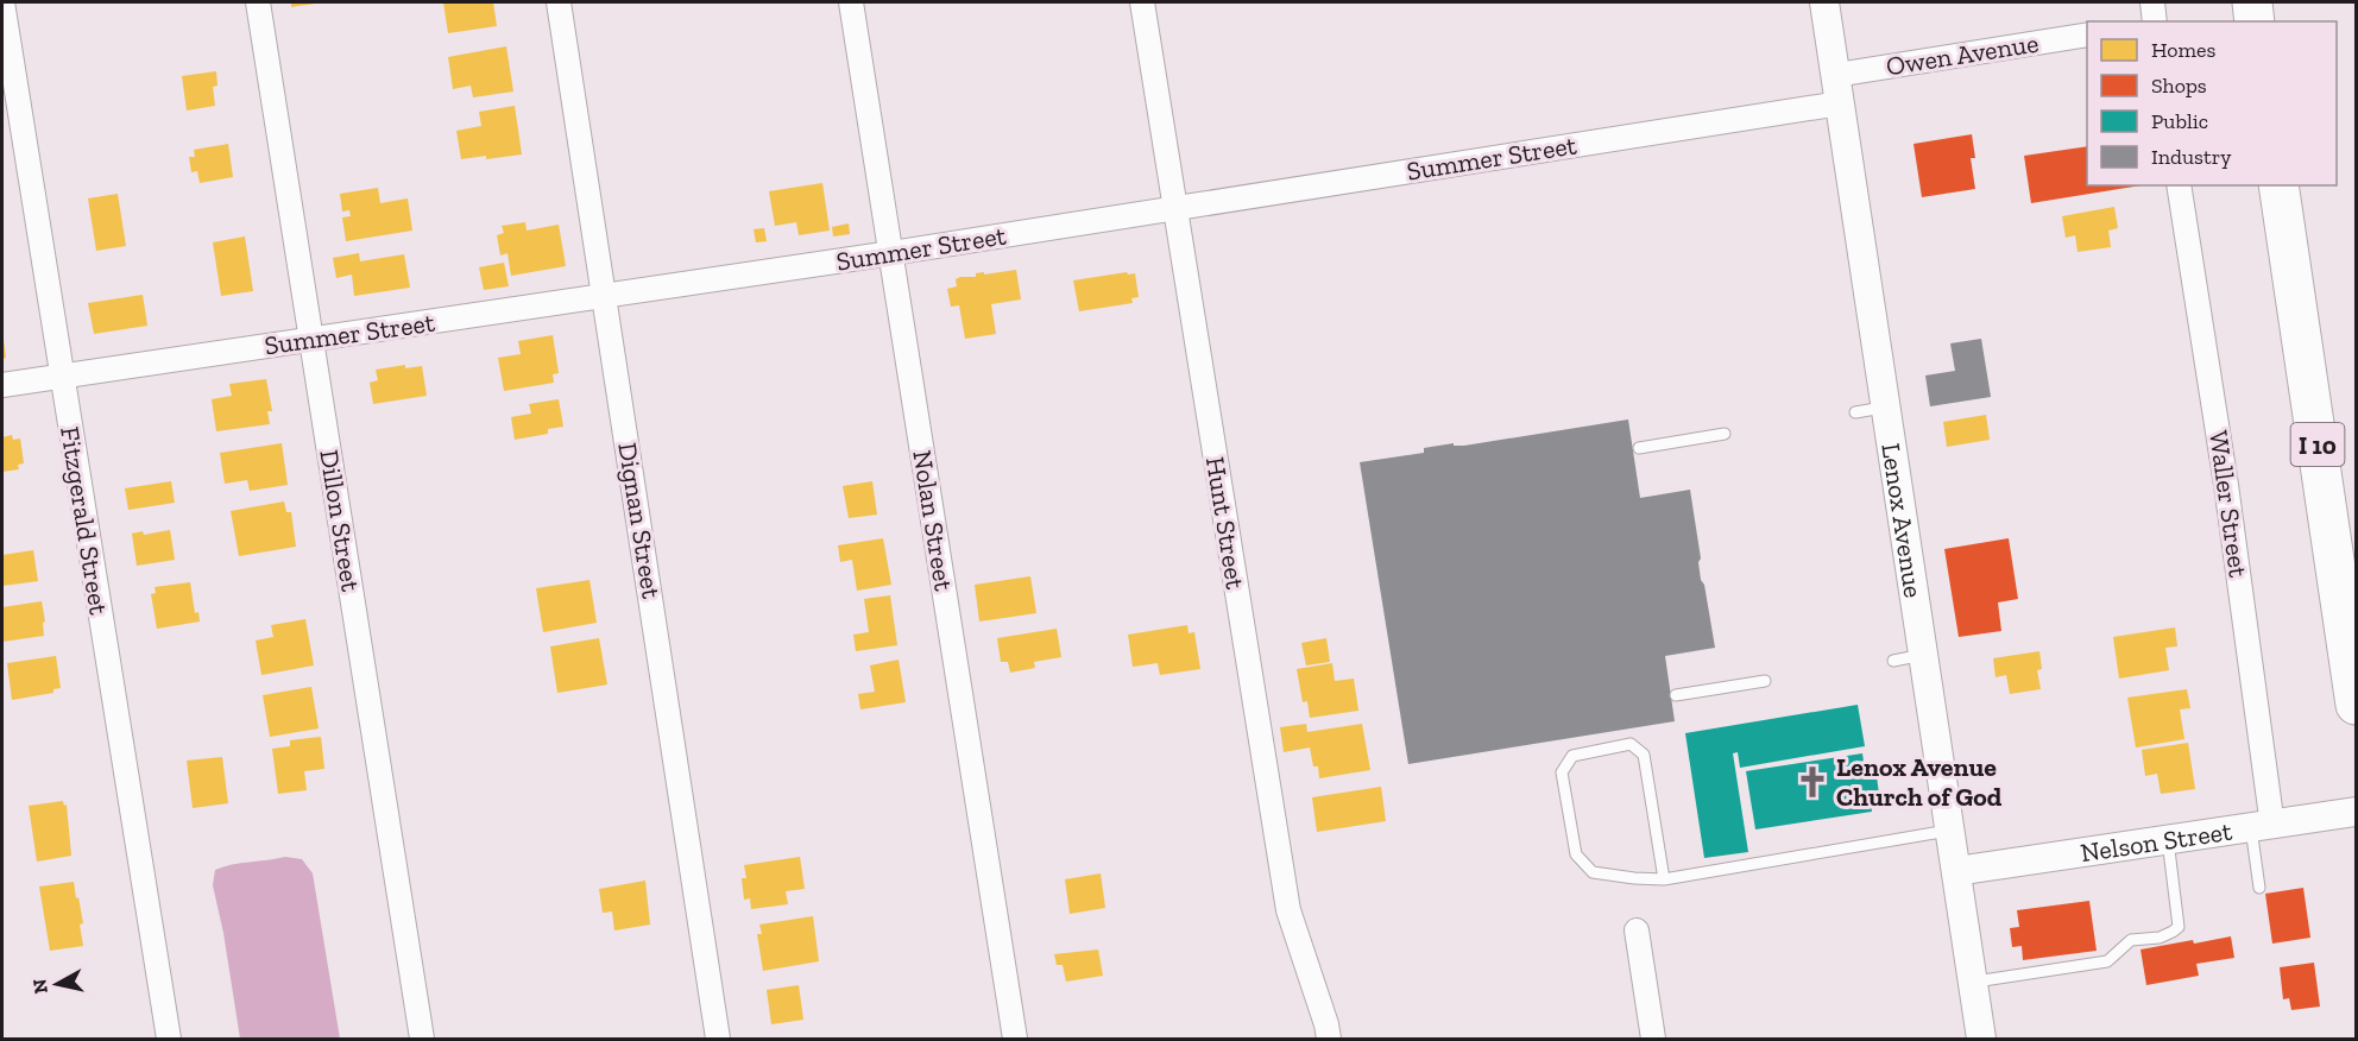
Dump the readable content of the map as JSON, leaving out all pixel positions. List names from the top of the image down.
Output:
{
  "streets": {
    "highway": ["I 10"],
    "street": [
      "Owen Avenue",
      "Summer Street",
      "Waller Street",
      "Fitzgerald Street",
      "Dillon Street",
      "Dignan Street",
      "Nolan Street",
      "Lenox Avenue",
      "Hunt Street",
      "Nelson Street"
    ]
  },
  "crossings": [
    ["Owen Avenue", "Lenox Avenue"],
    ["Summer Street", "Fitzgerald Street"],
    ["Summer Street", "Dillon Street"],
    ["Summer Street", "Dignan Street"],
    ["Summer Street", "Nolan Street"],
    ["Summer Street", "Lenox Avenue"],
    ["Summer Street", "Hunt Street"],
    ["Waller Street", "Nelson Street"],
    ["Lenox Avenue", "Nelson Street"]
  ],
  "places": {
    "church": ["Lenox Avenue Church of God"]
  },
  "legend": [
    "Homes",
    "Shops",
    "Public",
    "Industry"
  ],
  "north": "left"
}
